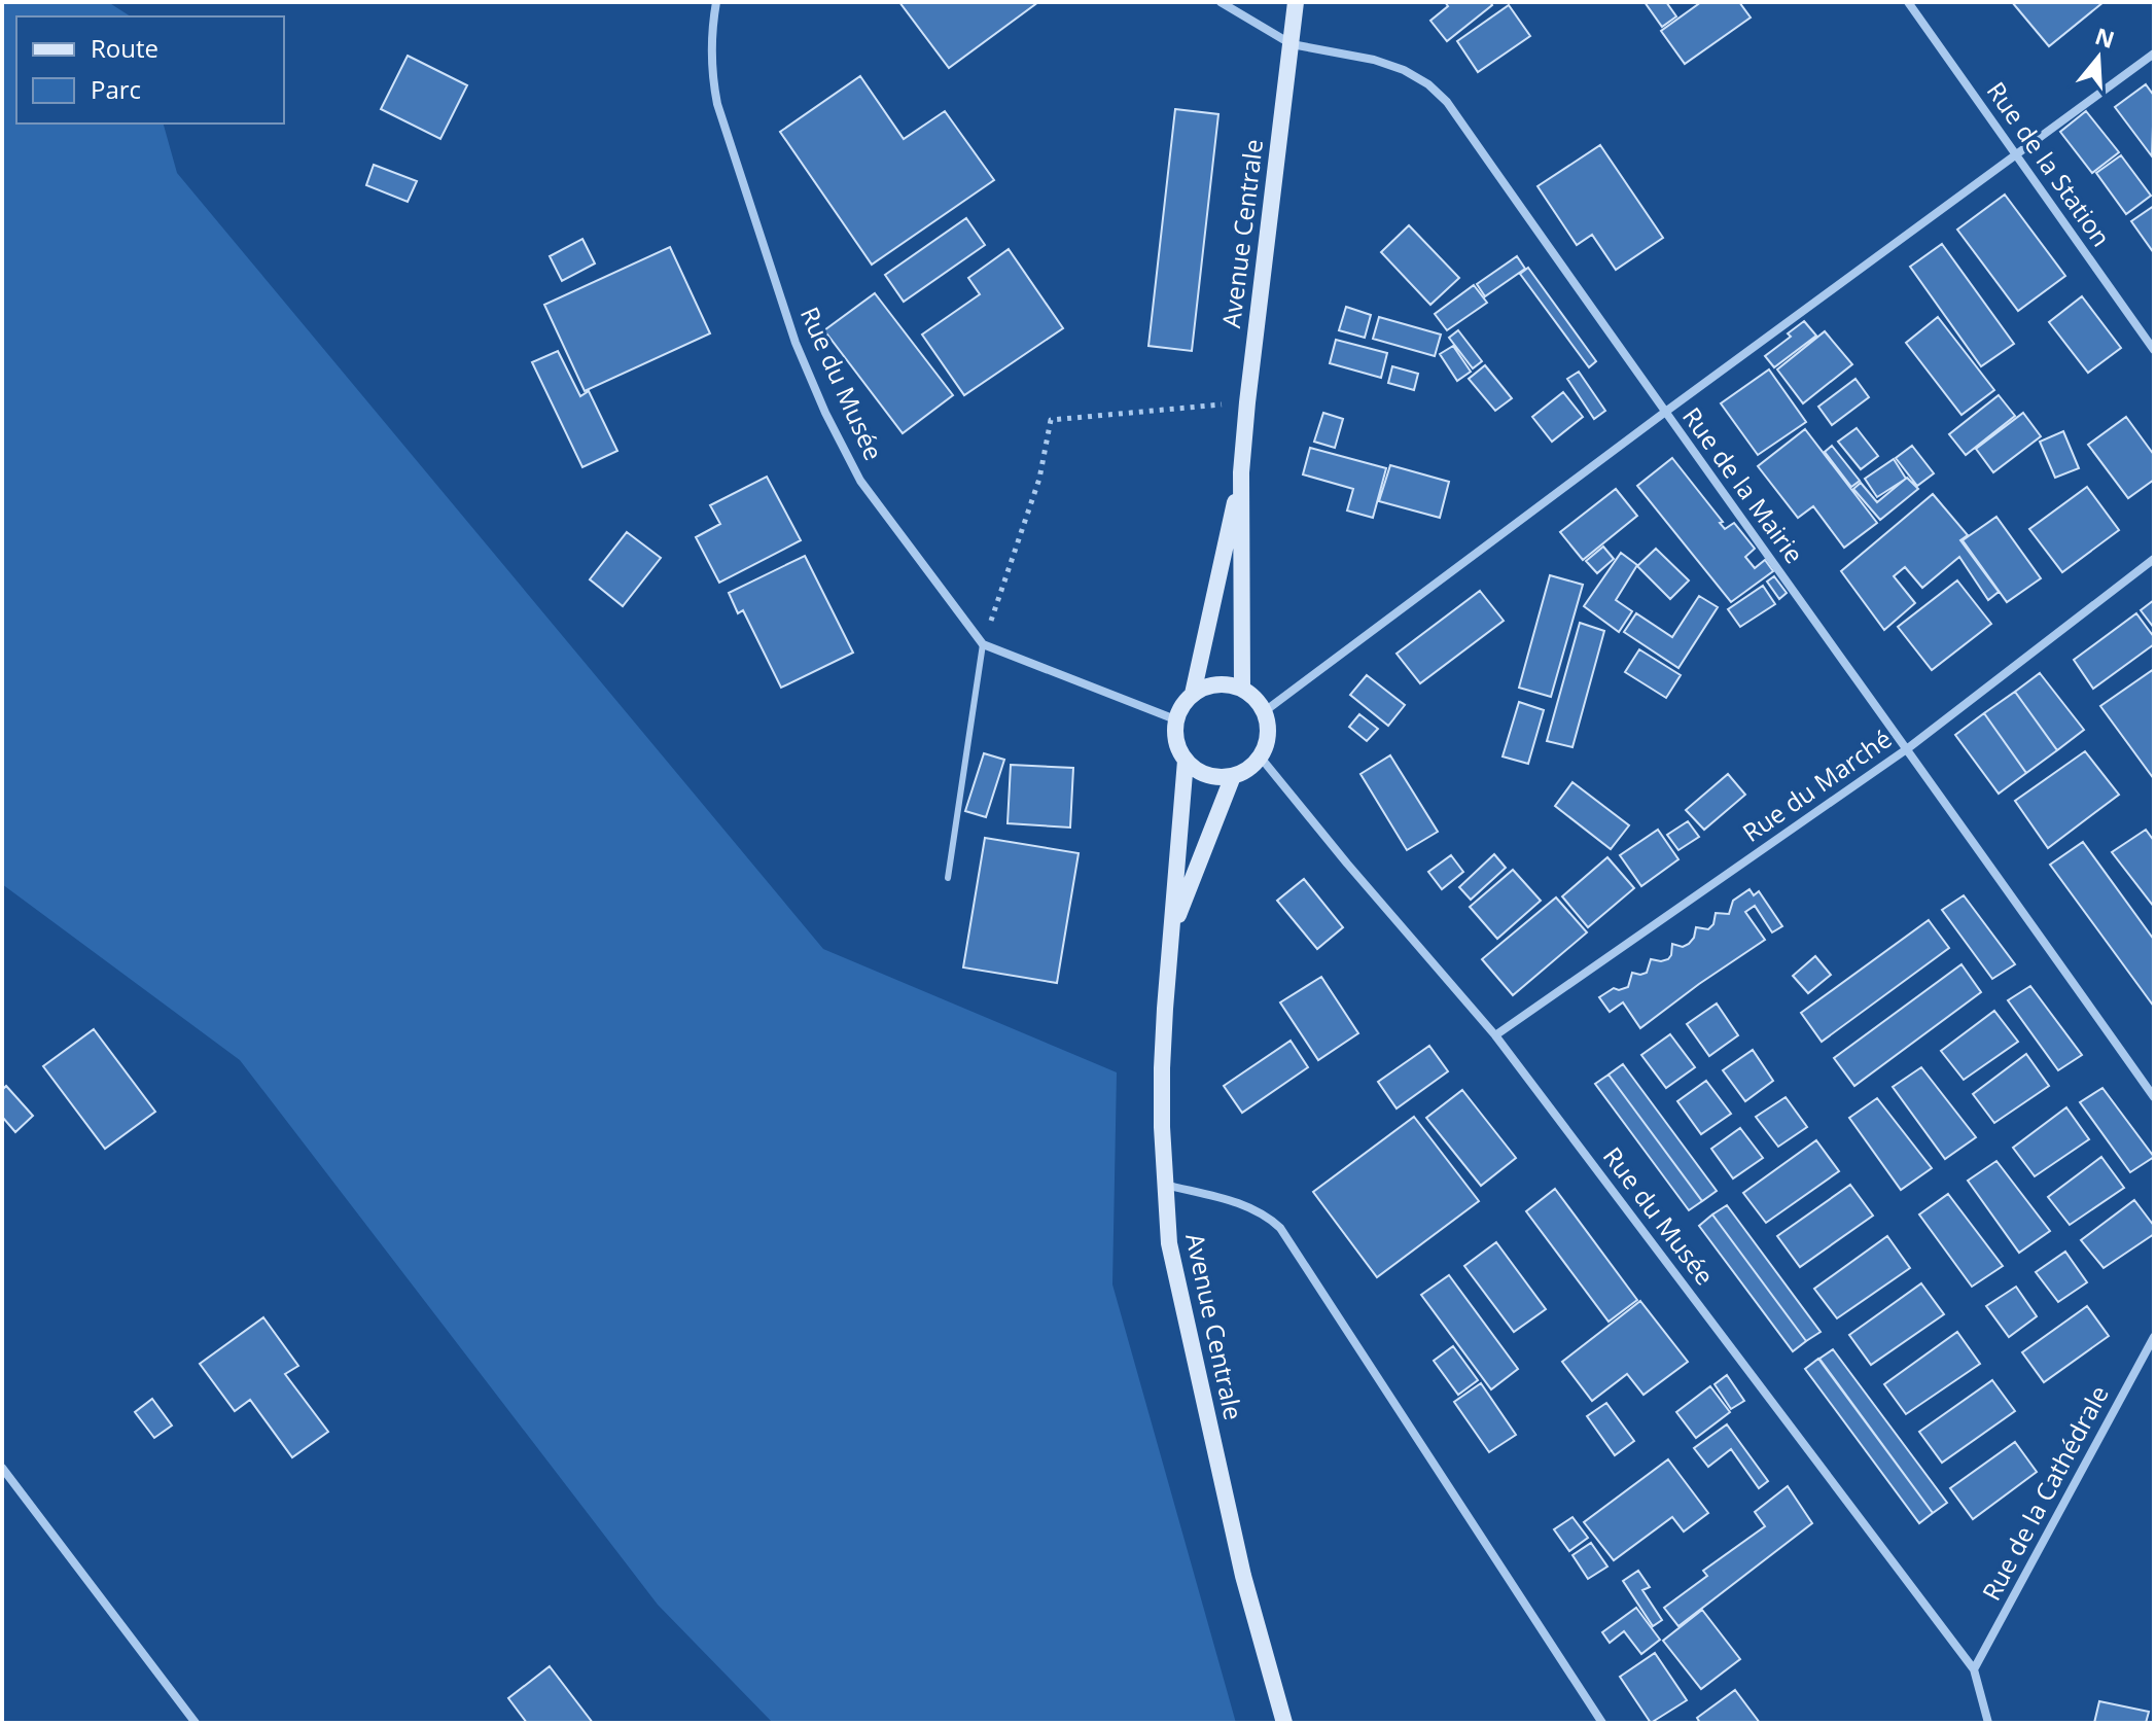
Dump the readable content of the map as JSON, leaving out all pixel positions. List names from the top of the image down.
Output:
{
  "streets": {
    "main road": ["Avenue Centrale"],
    "street": [
      "Rue de la Station",
      "Rue du Musée",
      "Rue de la Mairie",
      "Rue du Marché",
      "Rue de la Cathédrale"
    ]
  },
  "crossings": [
    ["Avenue Centrale", "Rue du Musée"],
    ["Avenue Centrale", "Rue de la Mairie"],
    ["Rue du Musée", "Rue du Marché"],
    ["Rue du Musée", "Rue de la Cathédrale"],
    ["Rue de la Mairie", "Rue du Marché"]
  ],
  "legend": ["Route", "Parc"],
  "north": "top"
}
